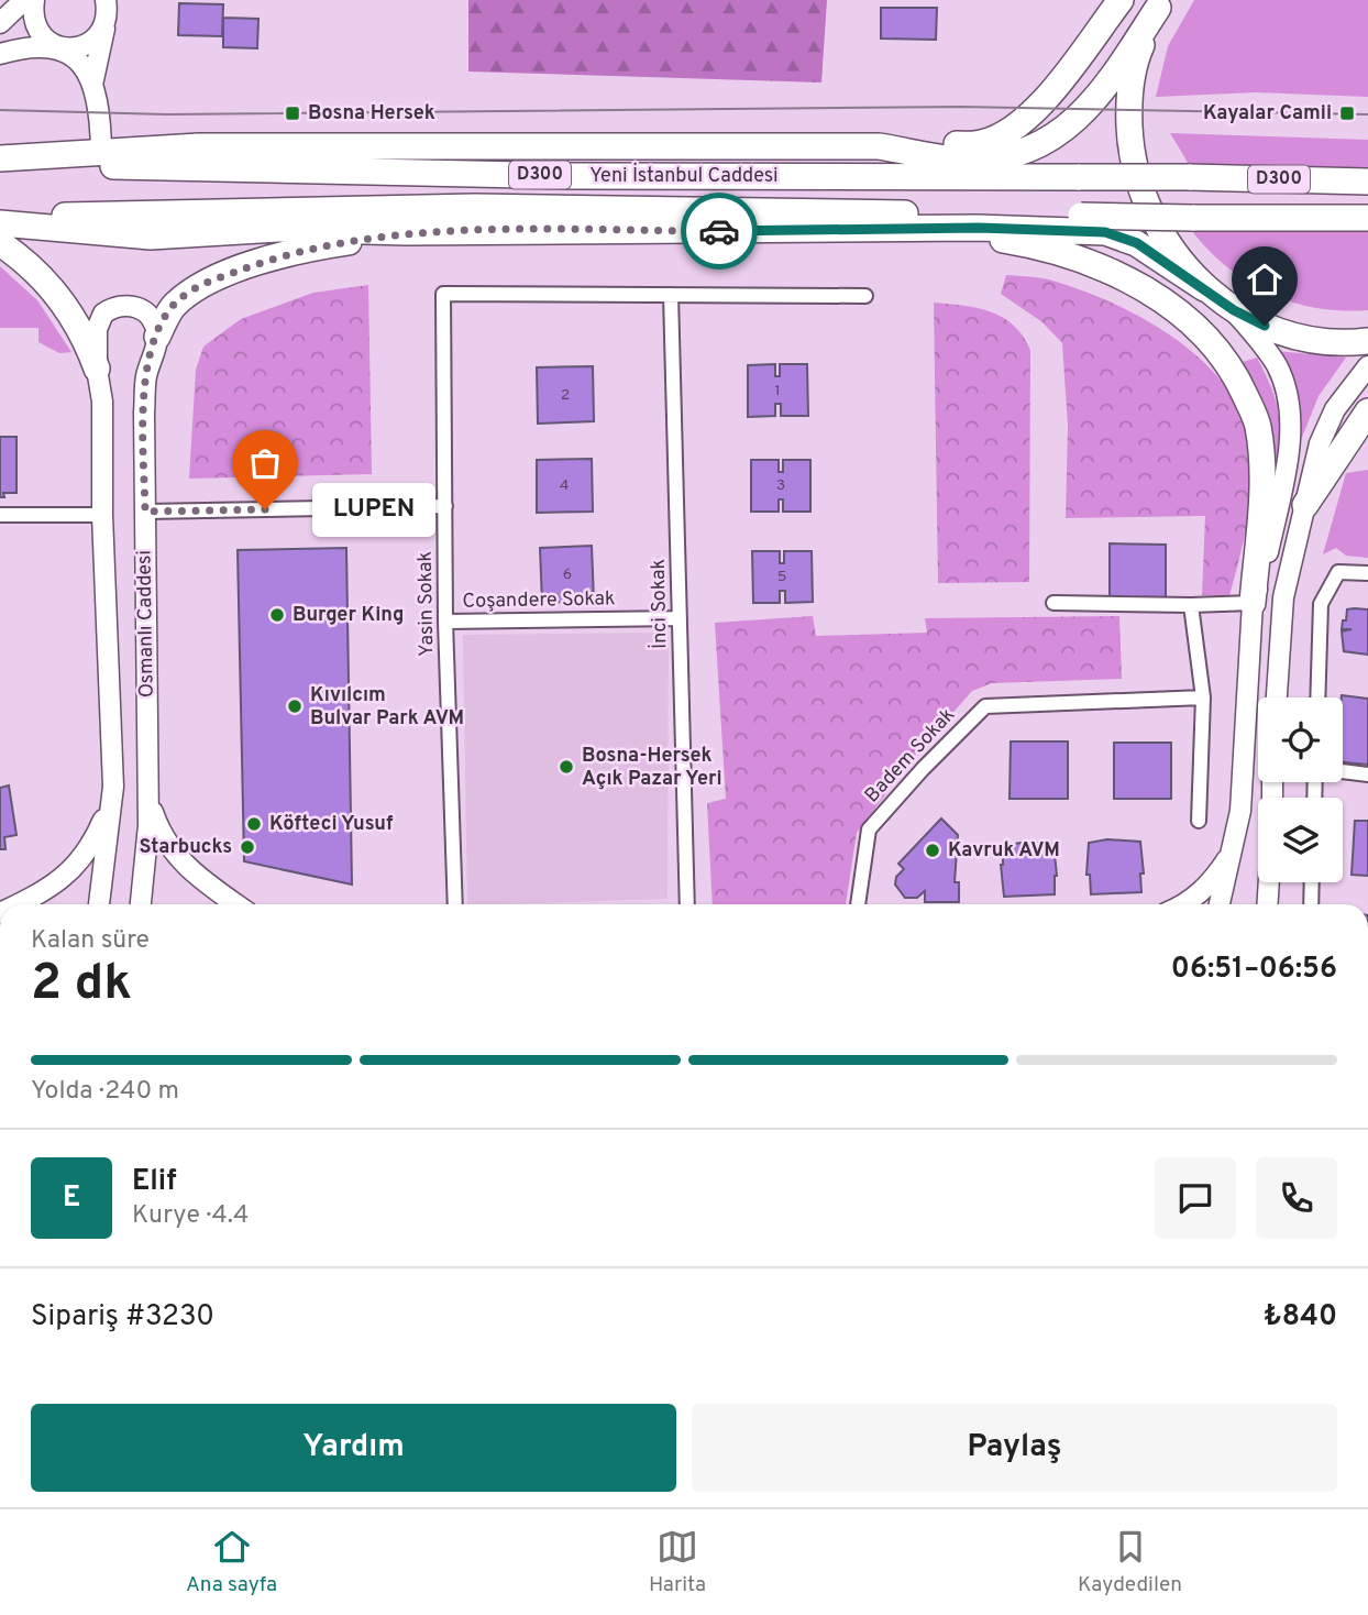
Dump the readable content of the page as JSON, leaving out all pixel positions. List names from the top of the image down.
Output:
{
  "streets": {
    "highway": ["D300", "Yeni İstanbul Caddesi"],
    "street": [
      "Coşandere Sokak",
      "Yasin Sokak",
      "İnci Sokak",
      "Osmanlı Caddesi",
      "Badem Sokak"
    ]
  },
  "crossings": [
    ["Coşandere Sokak", "Yasin Sokak"],
    ["Coşandere Sokak", "İnci Sokak"],
    ["Yasin Sokak", "İnci Sokak"]
  ],
  "places": {
    "transit": ["Bosna Hersek", "Kayalar Camii"],
    "other": [
      "LUPEN",
      "Burger King",
      "Kıvılcım Bulvar Park AVM",
      "Bosna-Hersek Açık Pazar Yeri",
      "Köfteci Yusuf",
      "Starbucks",
      "Kavruk AVM"
    ]
  },
  "house_numbers": [
    "1",
    "2",
    "4",
    "3",
    "6",
    "5"
  ],
  "page": {
    "bubble": "LUPEN",
    "heading": ["2 dk", "Kalan süre", "06:51–06:56"],
    "panel": [
      "Elif",
      "Kurye · 4.4",
      "Sipariş #3230",
      "₺840"
    ],
    "bar": "Yolda · 240 m",
    "round": "E",
    "buttons": ["Yardım", "Paylaş"],
    "tabs": ["Ana sayfa", "Harita", "Kaydedilen"]
  }
}
